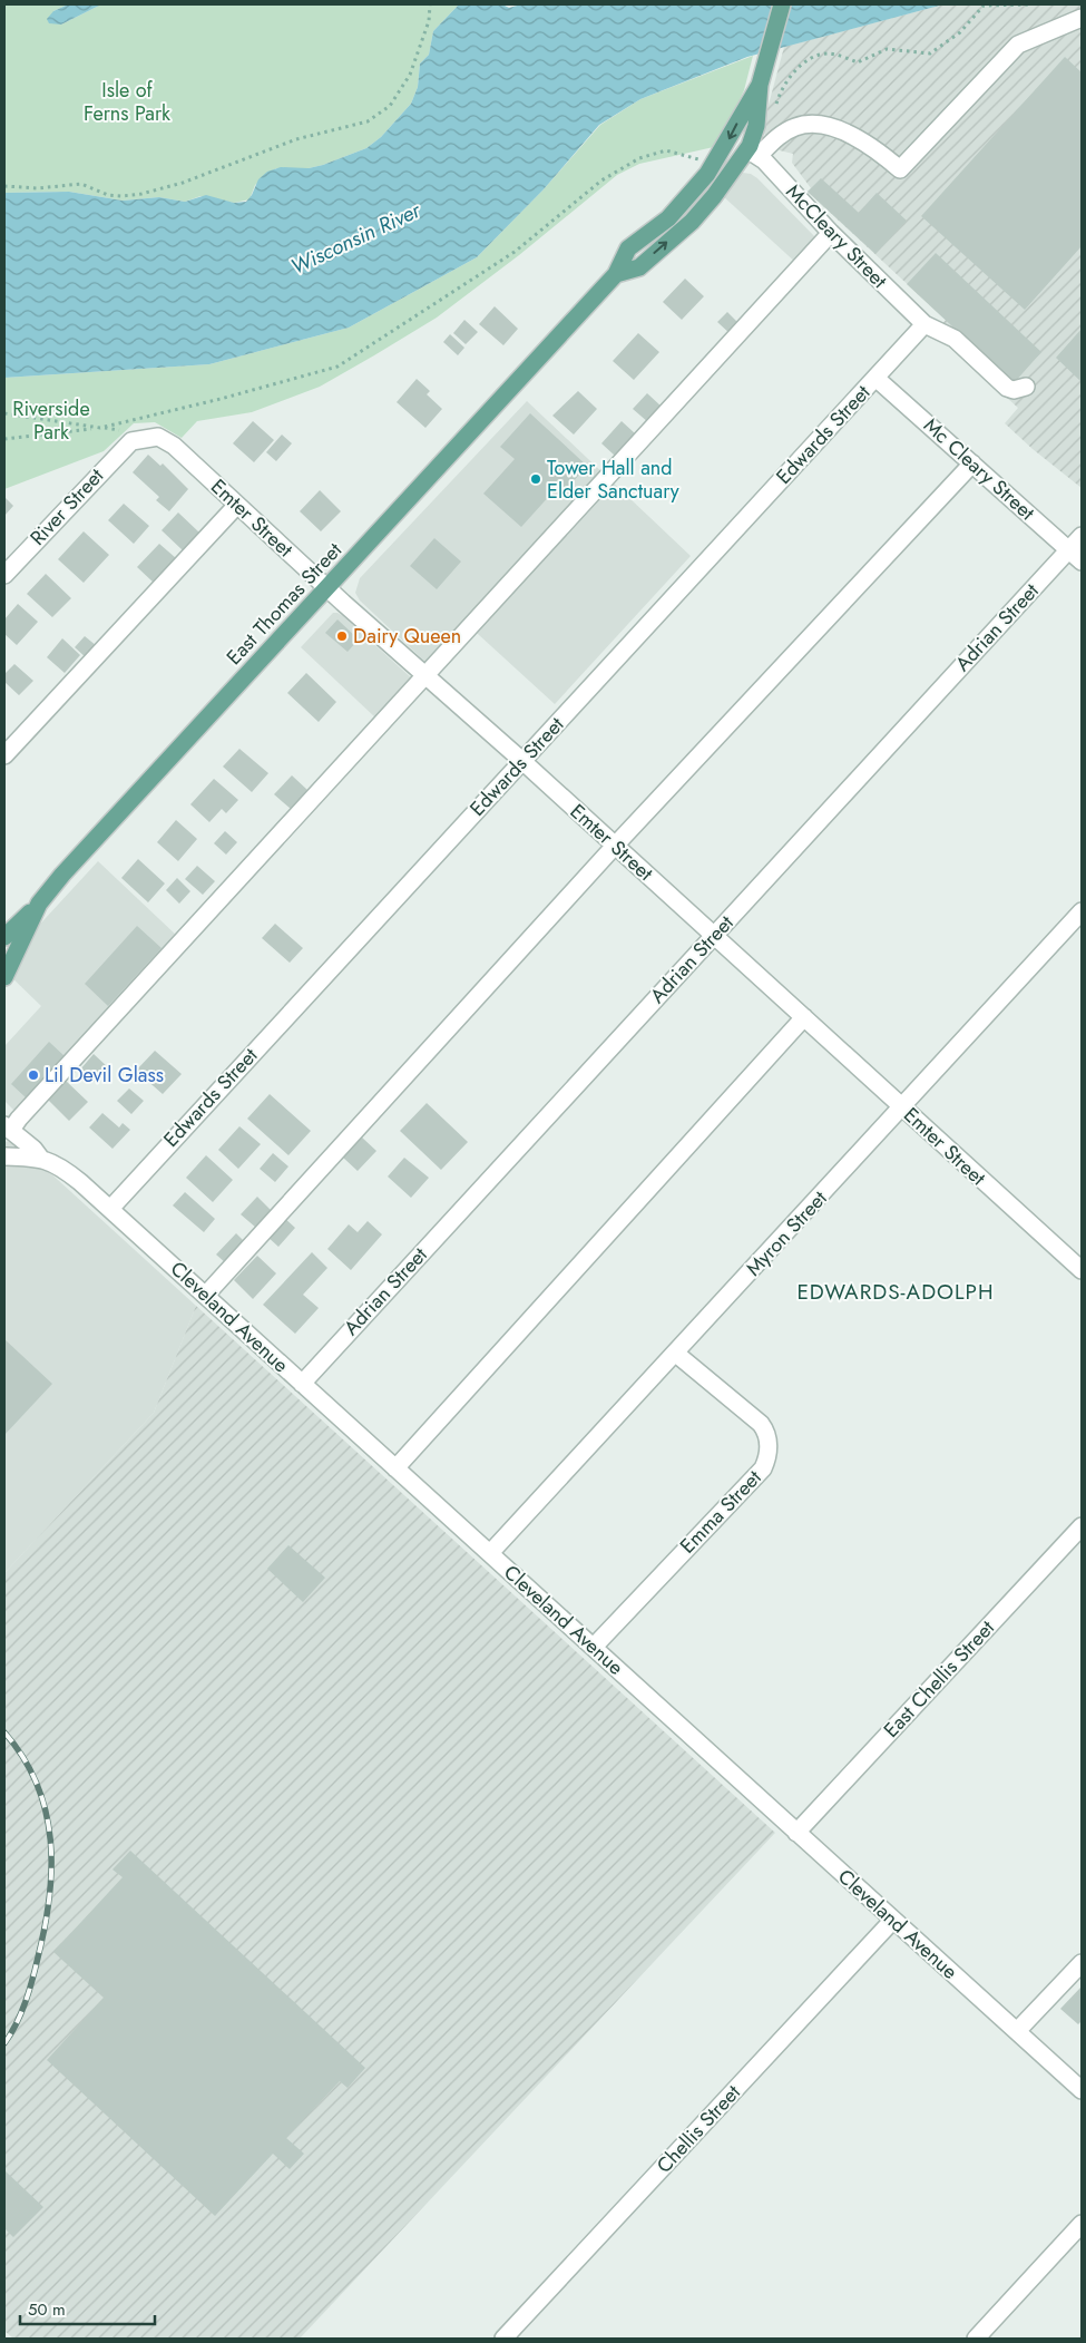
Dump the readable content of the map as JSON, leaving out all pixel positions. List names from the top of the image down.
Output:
{
  "streets": {
    "main road": ["East Thomas Street"],
    "street": [
      "McCleary Street",
      "Edwards Street",
      "Mc Cleary Street",
      "River Street",
      "Emter Street",
      "Adrian Street",
      "Myron Street",
      "Cleveland Avenue",
      "Emma Street",
      "East Chellis Street",
      "Chellis Street"
    ]
  },
  "crossings": [
    ["McCleary Street", "Edwards Street"],
    ["McCleary Street", "East Thomas Street"],
    ["Edwards Street", "Mc Cleary Street"],
    ["Edwards Street", "Emter Street"],
    ["Edwards Street", "Cleveland Avenue"],
    ["Mc Cleary Street", "Adrian Street"],
    ["River Street", "Emter Street"],
    ["Emter Street", "East Thomas Street"],
    ["Emter Street", "Adrian Street"],
    ["Emter Street", "Myron Street"],
    ["Adrian Street", "Cleveland Avenue"],
    ["Myron Street", "Cleveland Avenue"],
    ["Myron Street", "Emma Street"],
    ["Cleveland Avenue", "Emma Street"],
    ["Cleveland Avenue", "East Chellis Street"],
    ["Cleveland Avenue", "Chellis Street"]
  ],
  "districts": ["EDWARDS-ADOLPH"],
  "water": ["Wisconsin River"],
  "parks": ["Isle of Ferns Park", "Riverside Park"],
  "places": ["Tower Hall and Elder Sanctuary", "Dairy Queen", "Lil Devil Glass"],
  "scale_bar": "50 m"
}
